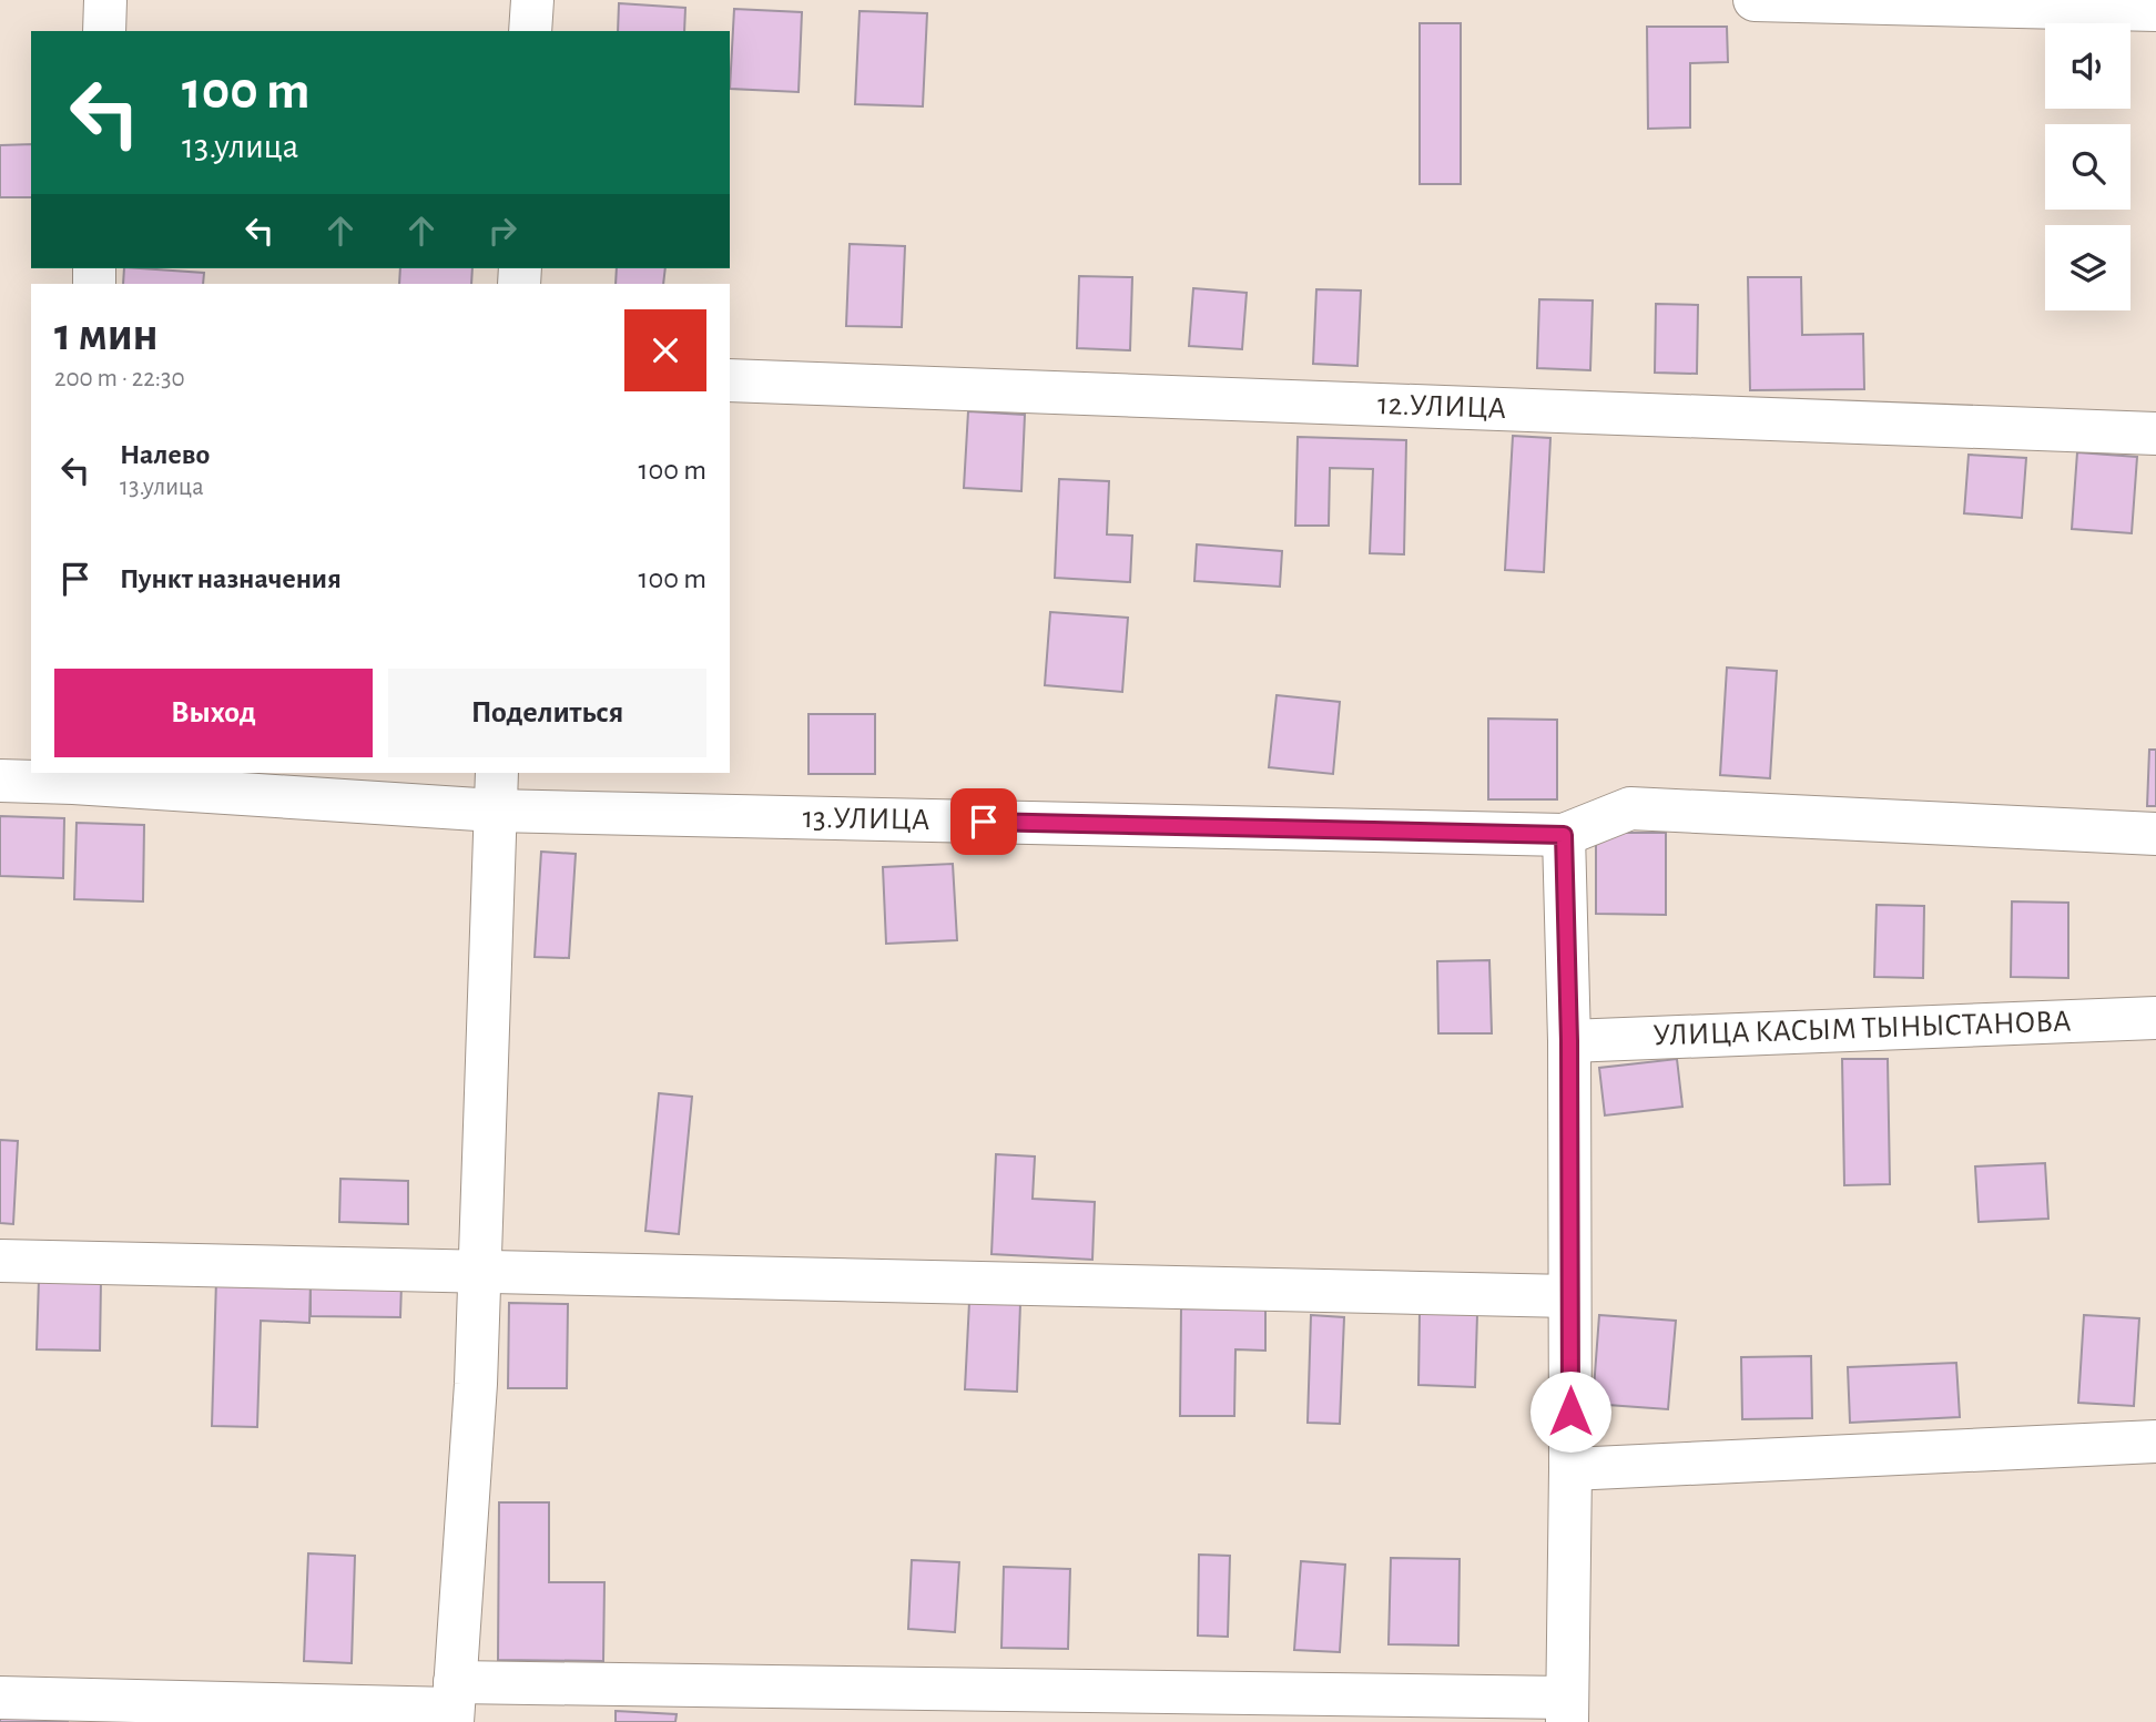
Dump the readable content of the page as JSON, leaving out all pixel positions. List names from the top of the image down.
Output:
{
  "streets": {
    "street": ["12.УЛИЦА", "13.УЛИЦА", "УЛИЦА КАСЫМ ТЫНЫСТАНОВА"]
  },
  "page": {
    "turn": ["100 m", "13.улица"],
    "heading": ["1 мин", "200 m · 22:30"],
    "list": [
      {
        "name": "Налево",
        "note": "13.улица",
        "value": "100 m"
      },
      {
        "name": "Пункт назначения",
        "value": "100 m"
      }
    ],
    "buttons": ["Выход", "Поделиться"]
  }
}
